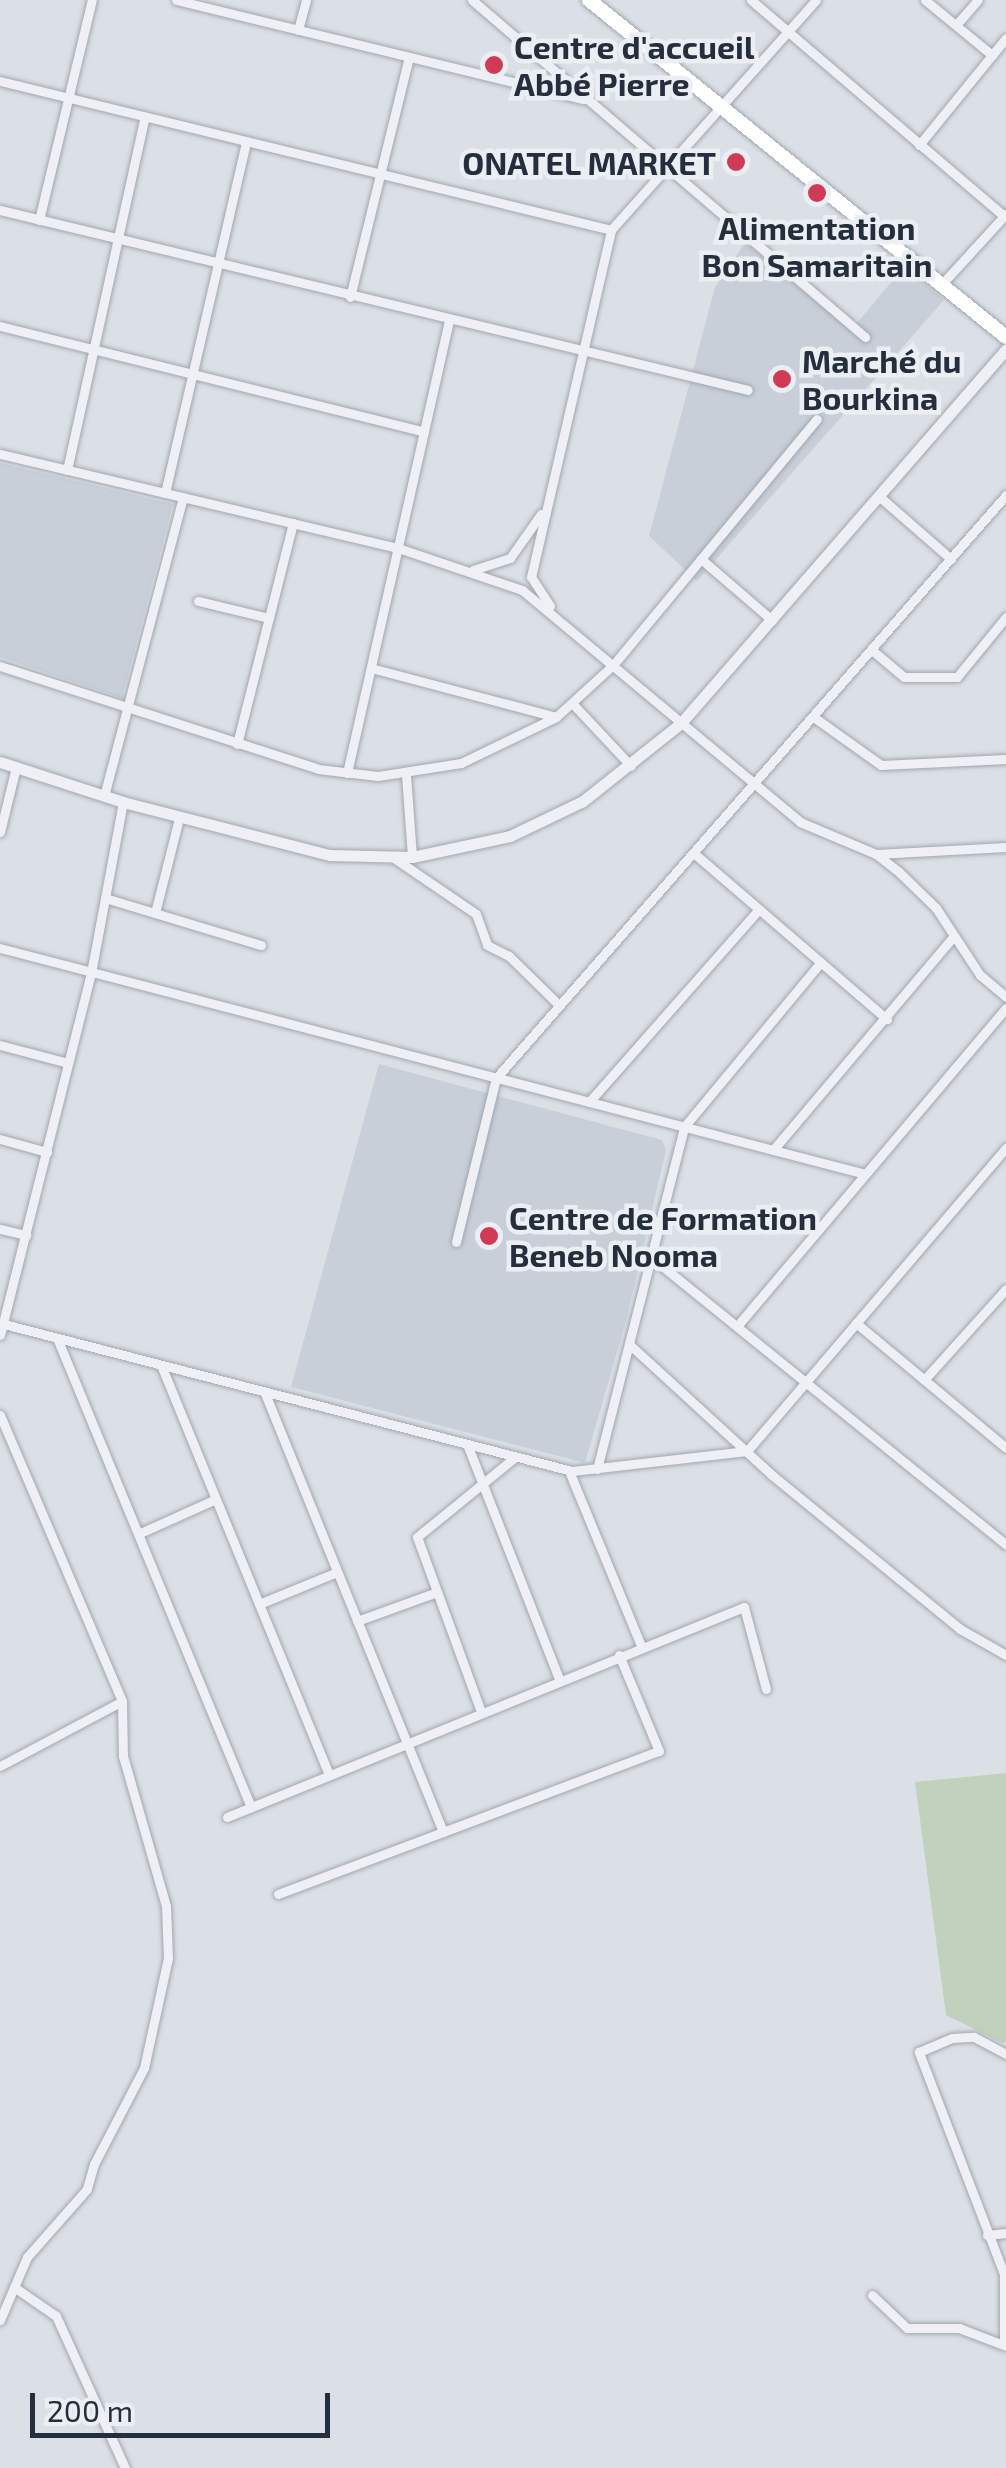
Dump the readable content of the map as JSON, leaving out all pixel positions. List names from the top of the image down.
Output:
{
  "places": [
    "Centre d'accueil Abbé Pierre",
    "ONATEL MARKET",
    "Alimentation Bon Samaritain",
    "Marché du Bourkina",
    "Centre de Formation Beneb Nooma"
  ],
  "scale_bar": "200 m"
}
